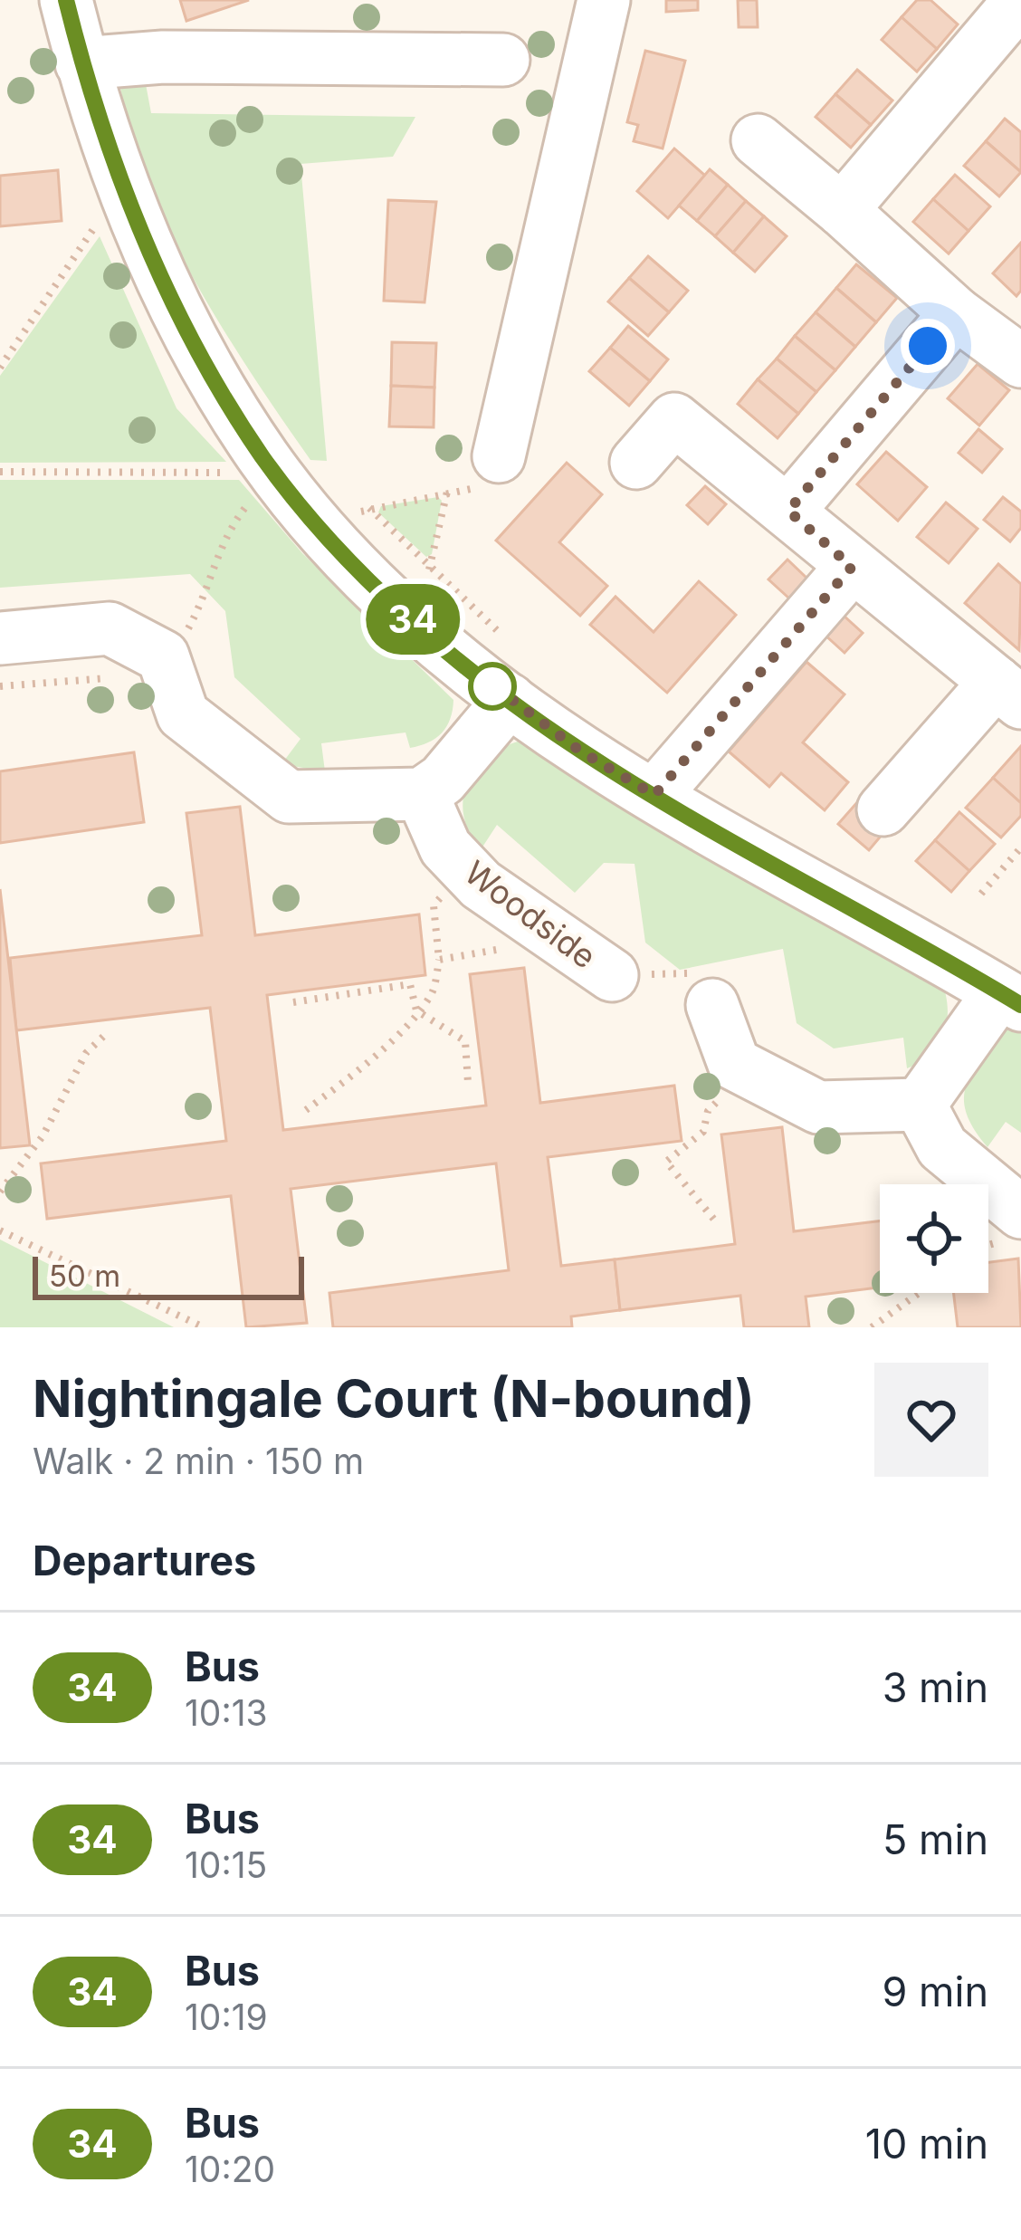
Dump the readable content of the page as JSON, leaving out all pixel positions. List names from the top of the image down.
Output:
{
  "streets": {
    "street": ["Woodside"]
  },
  "lines": ["bus line 34"],
  "scale_bar": "50 m",
  "page": {
    "on_map": "34",
    "scale": "50 m",
    "heading": [
      ["Nightingale Court (N-bound)", "Walk · 2 min · 150 m"],
      "Departures"
    ],
    "list": [
      {
        "mark": "34",
        "name": "Bus",
        "note": "10:13",
        "value": "3 min"
      },
      {
        "mark": "34",
        "name": "Bus",
        "note": "10:15",
        "value": "5 min"
      },
      {
        "mark": "34",
        "name": "Bus",
        "note": "10:19",
        "value": "9 min"
      },
      {
        "mark": "34",
        "name": "Bus",
        "note": "10:20",
        "value": "10 min"
      }
    ]
  }
}
